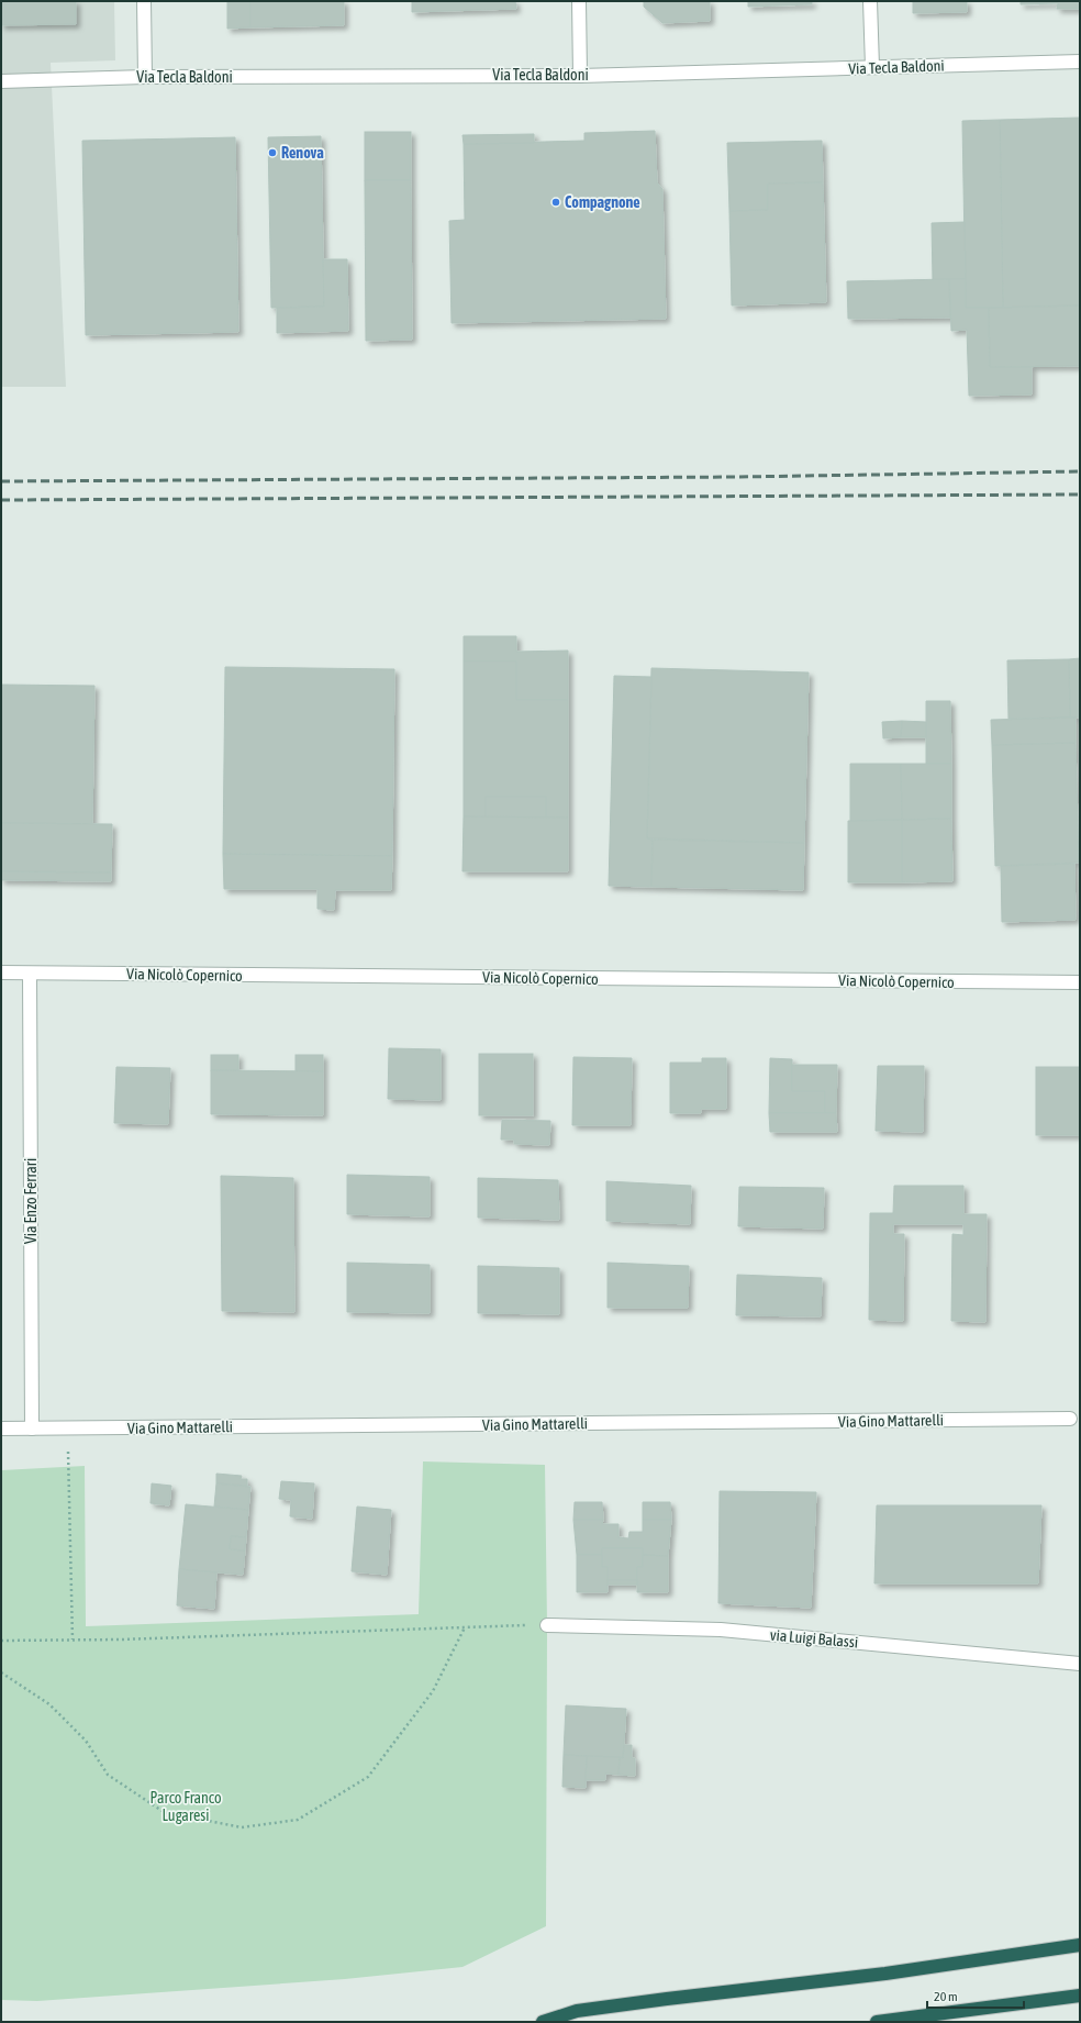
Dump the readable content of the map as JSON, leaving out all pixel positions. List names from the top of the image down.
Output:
{
  "streets": {
    "street": [
      "Via Tecla Baldoni",
      "Via Nicolò Copernico",
      "Via Enzo Ferrari",
      "Via Gino Mattarelli",
      "via Luigi Balassi"
    ]
  },
  "crossings": [
    ["Via Nicolò Copernico", "Via Enzo Ferrari"],
    ["Via Enzo Ferrari", "Via Gino Mattarelli"]
  ],
  "parks": ["Parco Franco Lugaresi"],
  "places": ["Renova", "Compagnone"],
  "scale_bar": "20 m"
}
